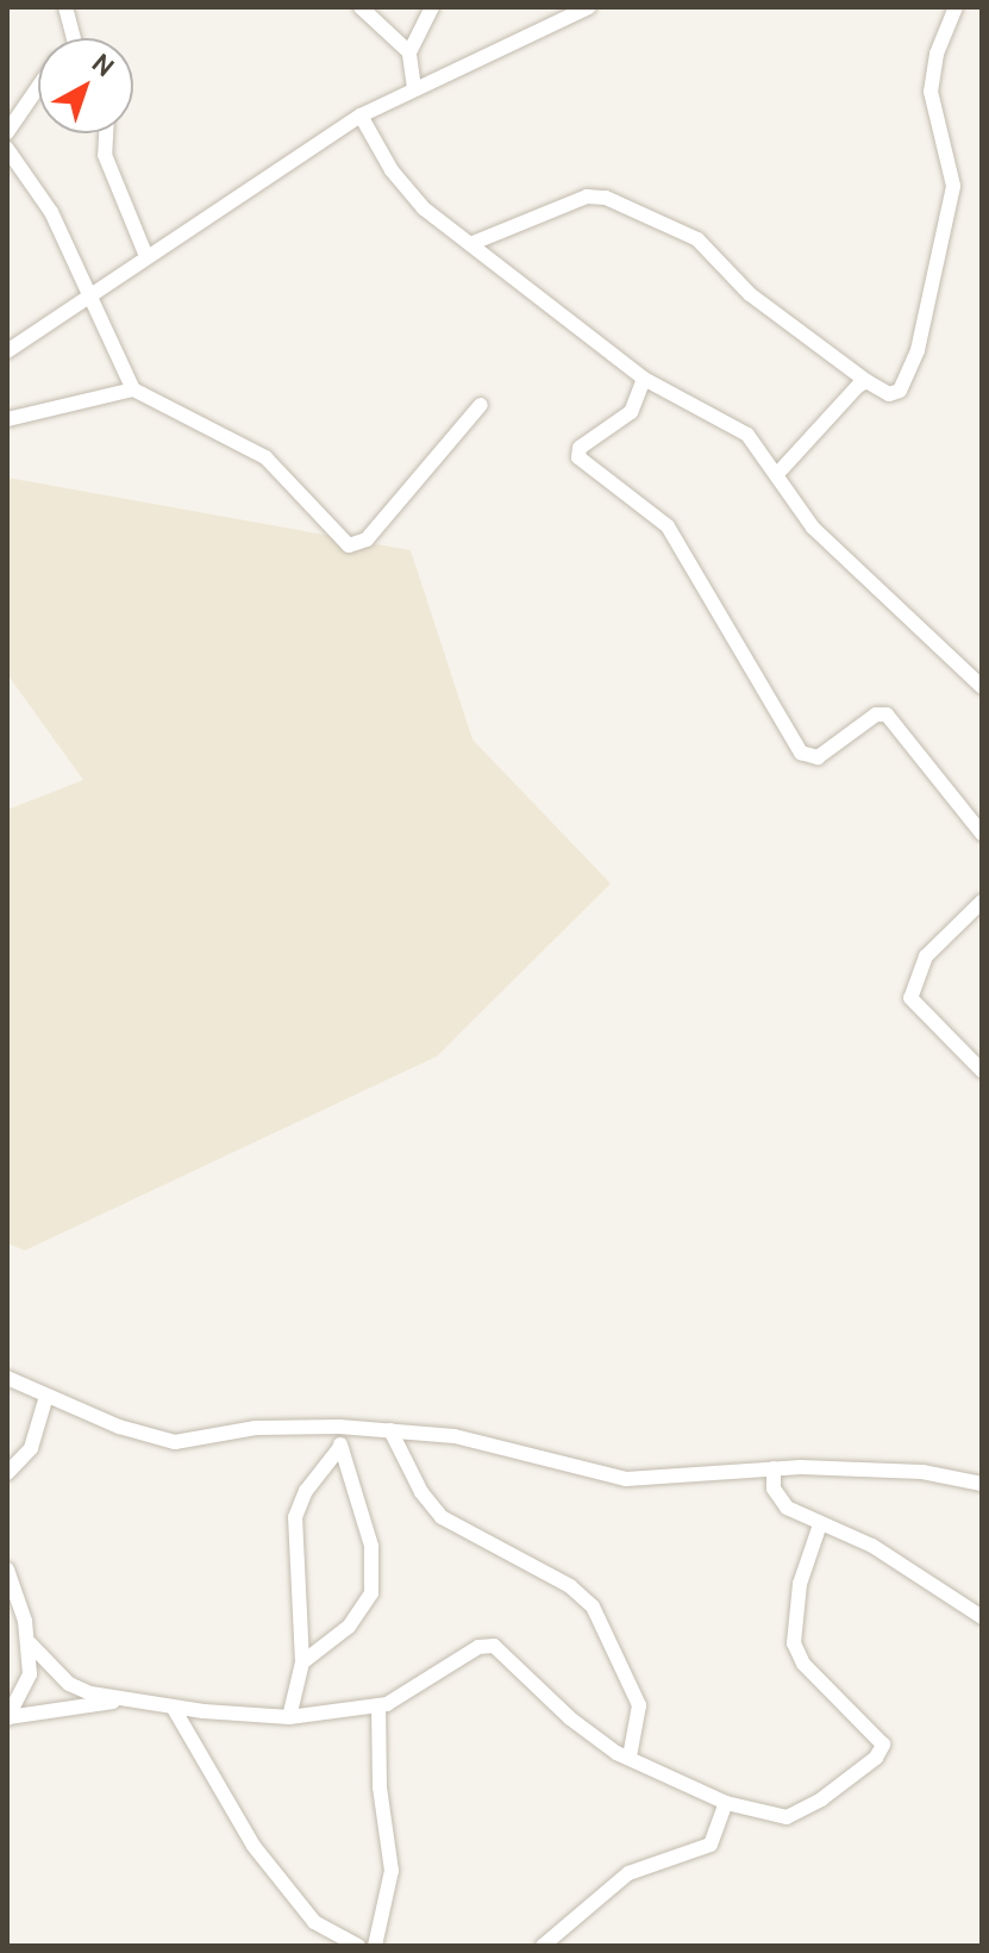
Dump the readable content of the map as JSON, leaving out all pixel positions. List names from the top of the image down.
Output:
{
  "north": "top right"
}
